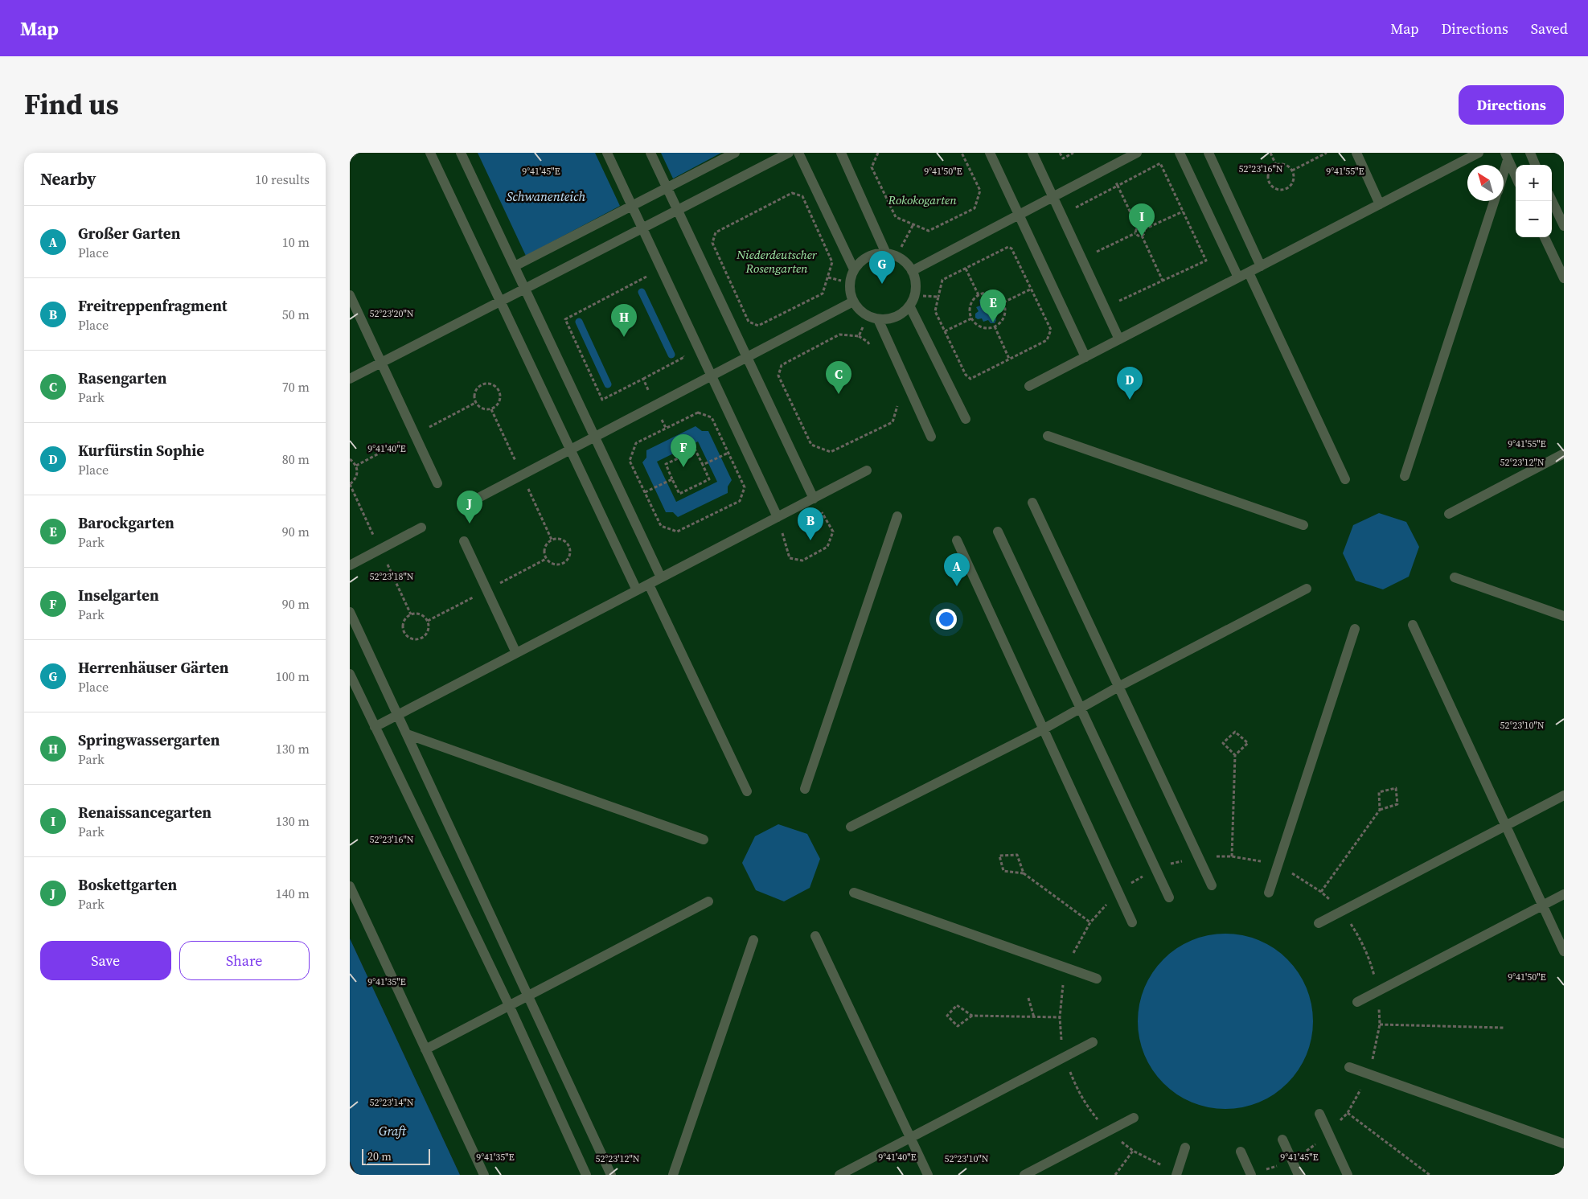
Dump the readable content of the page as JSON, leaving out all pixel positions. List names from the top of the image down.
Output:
{
  "water": ["Schwanenteich", "Graft"],
  "parks": ["Rokokogarten", "Niederdeutscher Rosengarten"],
  "scale_bar": "20 m",
  "north": "top left",
  "page": {
    "header": "Map",
    "nav": ["Map", "Directions", "Saved"],
    "title": "Find us",
    "buttons": [
      "Directions",
      ["Save", "Share"]
    ],
    "heading": ["Nearby", "10 results"],
    "map_buttons": ["+", "−"],
    "pins": [
      "I",
      "G",
      "E",
      "H",
      "C",
      "D",
      "F",
      "J",
      "B",
      "A"
    ],
    "list": [
      {
        "mark": "A",
        "name": "Großer Garten",
        "note": "Place",
        "value": "10 m"
      },
      {
        "mark": "B",
        "name": "Freitreppenfragment",
        "note": "Place",
        "value": "50 m"
      },
      {
        "mark": "C",
        "name": "Rasengarten",
        "note": "Park",
        "value": "70 m"
      },
      {
        "mark": "D",
        "name": "Kurfürstin Sophie",
        "note": "Place",
        "value": "80 m"
      },
      {
        "mark": "E",
        "name": "Barockgarten",
        "note": "Park",
        "value": "90 m"
      },
      {
        "mark": "F",
        "name": "Inselgarten",
        "note": "Park",
        "value": "90 m"
      },
      {
        "mark": "G",
        "name": "Herrenhäuser Gärten",
        "note": "Place",
        "value": "100 m"
      },
      {
        "mark": "H",
        "name": "Springwassergarten",
        "note": "Park",
        "value": "130 m"
      },
      {
        "mark": "I",
        "name": "Renaissancegarten",
        "note": "Park",
        "value": "130 m"
      },
      {
        "mark": "J",
        "name": "Boskettgarten",
        "note": "Park",
        "value": "140 m"
      }
    ],
    "scale": "20 m"
  },
  "coordinates": [
    "52°23'16\"N",
    "9°41'45\"E",
    "9°41'50\"E",
    "9°41'55\"E",
    "52°23'20\"N",
    "9°41'40\"E",
    "52°23'12\"N",
    "52°23'18\"N",
    "52°23'10\"N",
    "9°41'35\"E",
    "52°23'14\"N"
  ]
}
